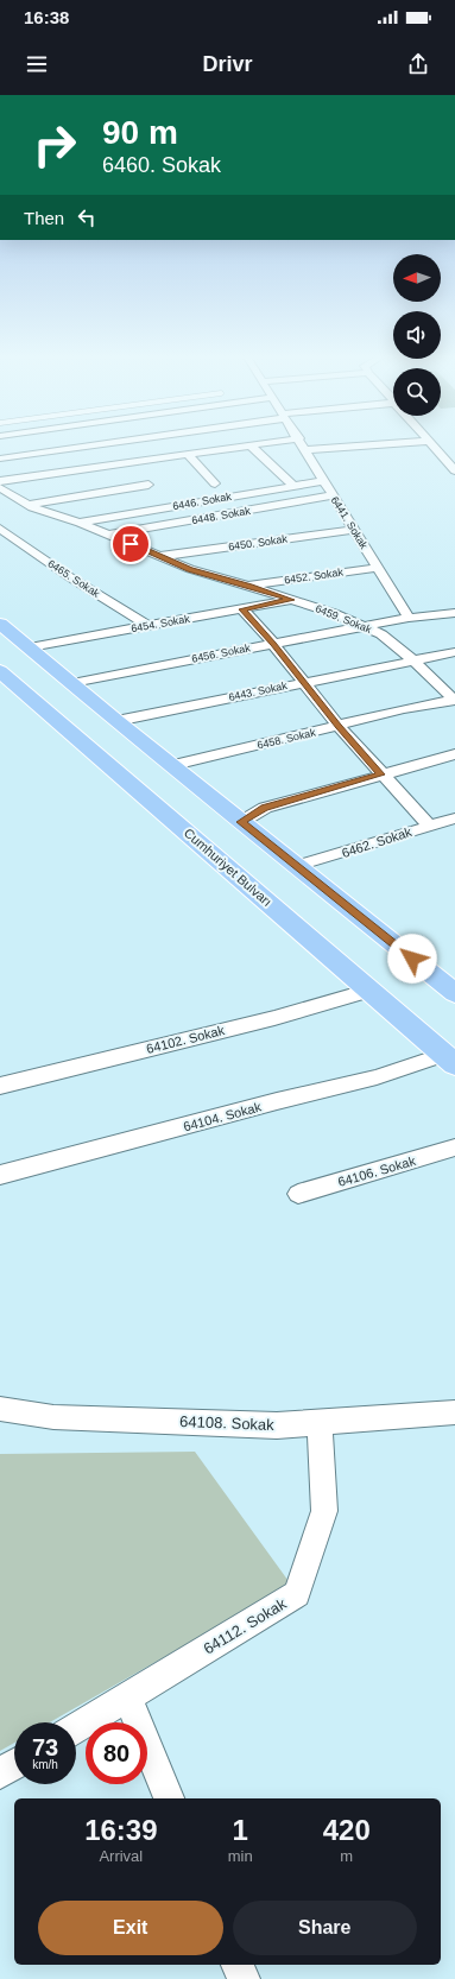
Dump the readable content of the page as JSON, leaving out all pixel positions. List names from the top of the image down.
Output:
{
  "streets": {
    "highway": ["Cumhuriyet Bulvarı"],
    "street": [
      "6446. Sokak",
      "6448. Sokak",
      "6441. Sokak",
      "6450. Sokak",
      "6452. Sokak",
      "6465. Sokak",
      "6459. Sokak",
      "6454. Sokak",
      "6456. Sokak",
      "6443. Sokak",
      "6458. Sokak",
      "6462. Sokak",
      "64102. Sokak",
      "64104. Sokak",
      "64106. Sokak",
      "64108. Sokak",
      "64112. Sokak"
    ]
  },
  "crossings": [
    ["6446. Sokak", "6441. Sokak"],
    ["6446. Sokak", "6459. Sokak"],
    ["6448. Sokak", "6441. Sokak"],
    ["6448. Sokak", "6459. Sokak"],
    ["6441. Sokak", "6450. Sokak"],
    ["6441. Sokak", "6452. Sokak"],
    ["6441. Sokak", "6456. Sokak"],
    ["6450. Sokak", "6459. Sokak"],
    ["6452. Sokak", "6459. Sokak"],
    ["6465. Sokak", "6454. Sokak"],
    ["6459. Sokak", "6454. Sokak"],
    ["6459. Sokak", "6456. Sokak"],
    ["6459. Sokak", "6443. Sokak"],
    ["6459. Sokak", "6458. Sokak"],
    ["Cumhuriyet Bulvarı", "64102. Sokak"],
    ["Cumhuriyet Bulvarı", "64104. Sokak"],
    ["64108. Sokak", "64112. Sokak"]
  ],
  "north": "left",
  "page": {
    "status": "16:38",
    "header": "Drivr",
    "turn": ["90 m", "6460. Sokak"],
    "then": "Then",
    "speed": "73 km/h",
    "limit": "80",
    "eta": [
      "16:39",
      "Arrival",
      "1",
      "min",
      "420",
      "m"
    ],
    "buttons": ["Exit", "Share"]
  }
}
